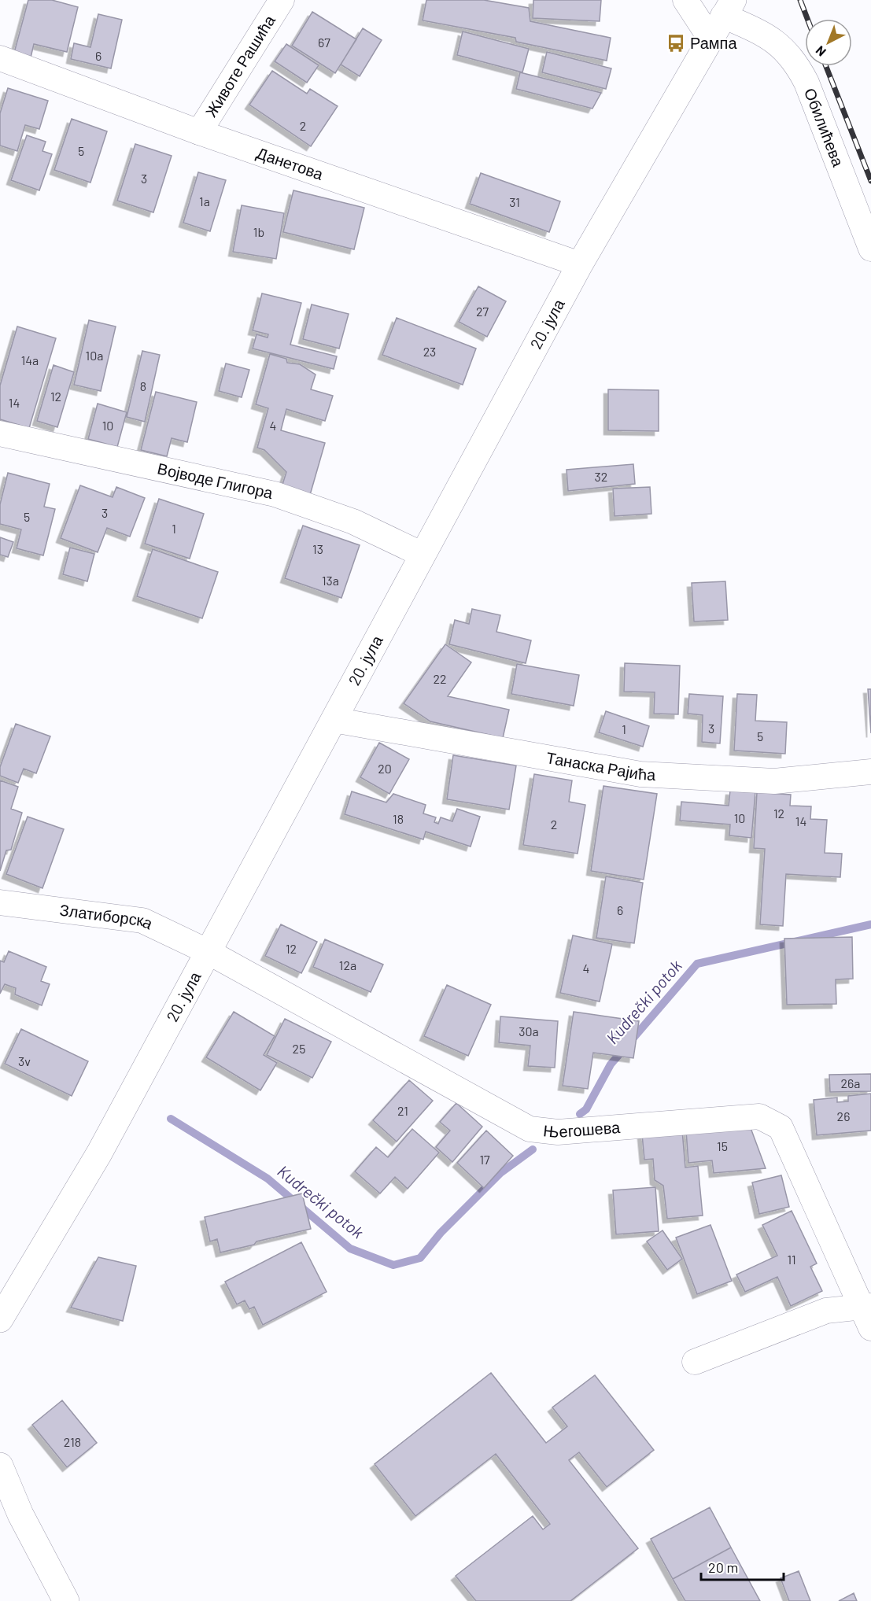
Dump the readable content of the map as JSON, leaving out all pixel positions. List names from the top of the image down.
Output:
{
  "streets": {
    "main road": ["20. јула"],
    "street": [
      "Животе Рашића",
      "Обилићева",
      "Данетова",
      "Војводе Глигора",
      "Танаска Рајића",
      "Златиборска",
      "Његошева"
    ]
  },
  "crossings": [
    ["Животе Рашића", "Данетова"],
    ["Обилићева", "20. јула"],
    ["Данетова", "20. јула"],
    ["20. јула", "Војводе Глигора"],
    ["20. јула", "Танаска Рајића"],
    ["20. јула", "Златиборска"],
    ["20. јула", "Његошева"],
    ["Златиборска", "Његошева"]
  ],
  "water": ["Kudrečki potok"],
  "places": {
    "bus stop": ["Рампа"]
  },
  "house_numbers": [
    "67",
    "6",
    "2",
    "5",
    "3",
    "1a",
    "31",
    "1b",
    "27",
    "23",
    "10a",
    "14a",
    "8",
    "12",
    "14",
    "10",
    "4",
    "32",
    "3",
    "5",
    "1",
    "13",
    "13a",
    "22",
    "3",
    "1",
    "5",
    "20",
    "12",
    "10",
    "18",
    "14",
    "2",
    "6",
    "12",
    "12a",
    "4",
    "30a",
    "25",
    "3v",
    "26a",
    "21",
    "26",
    "15",
    "17",
    "11",
    "218"
  ],
  "scale_bar": "20 m",
  "north": "bottom left"
}
